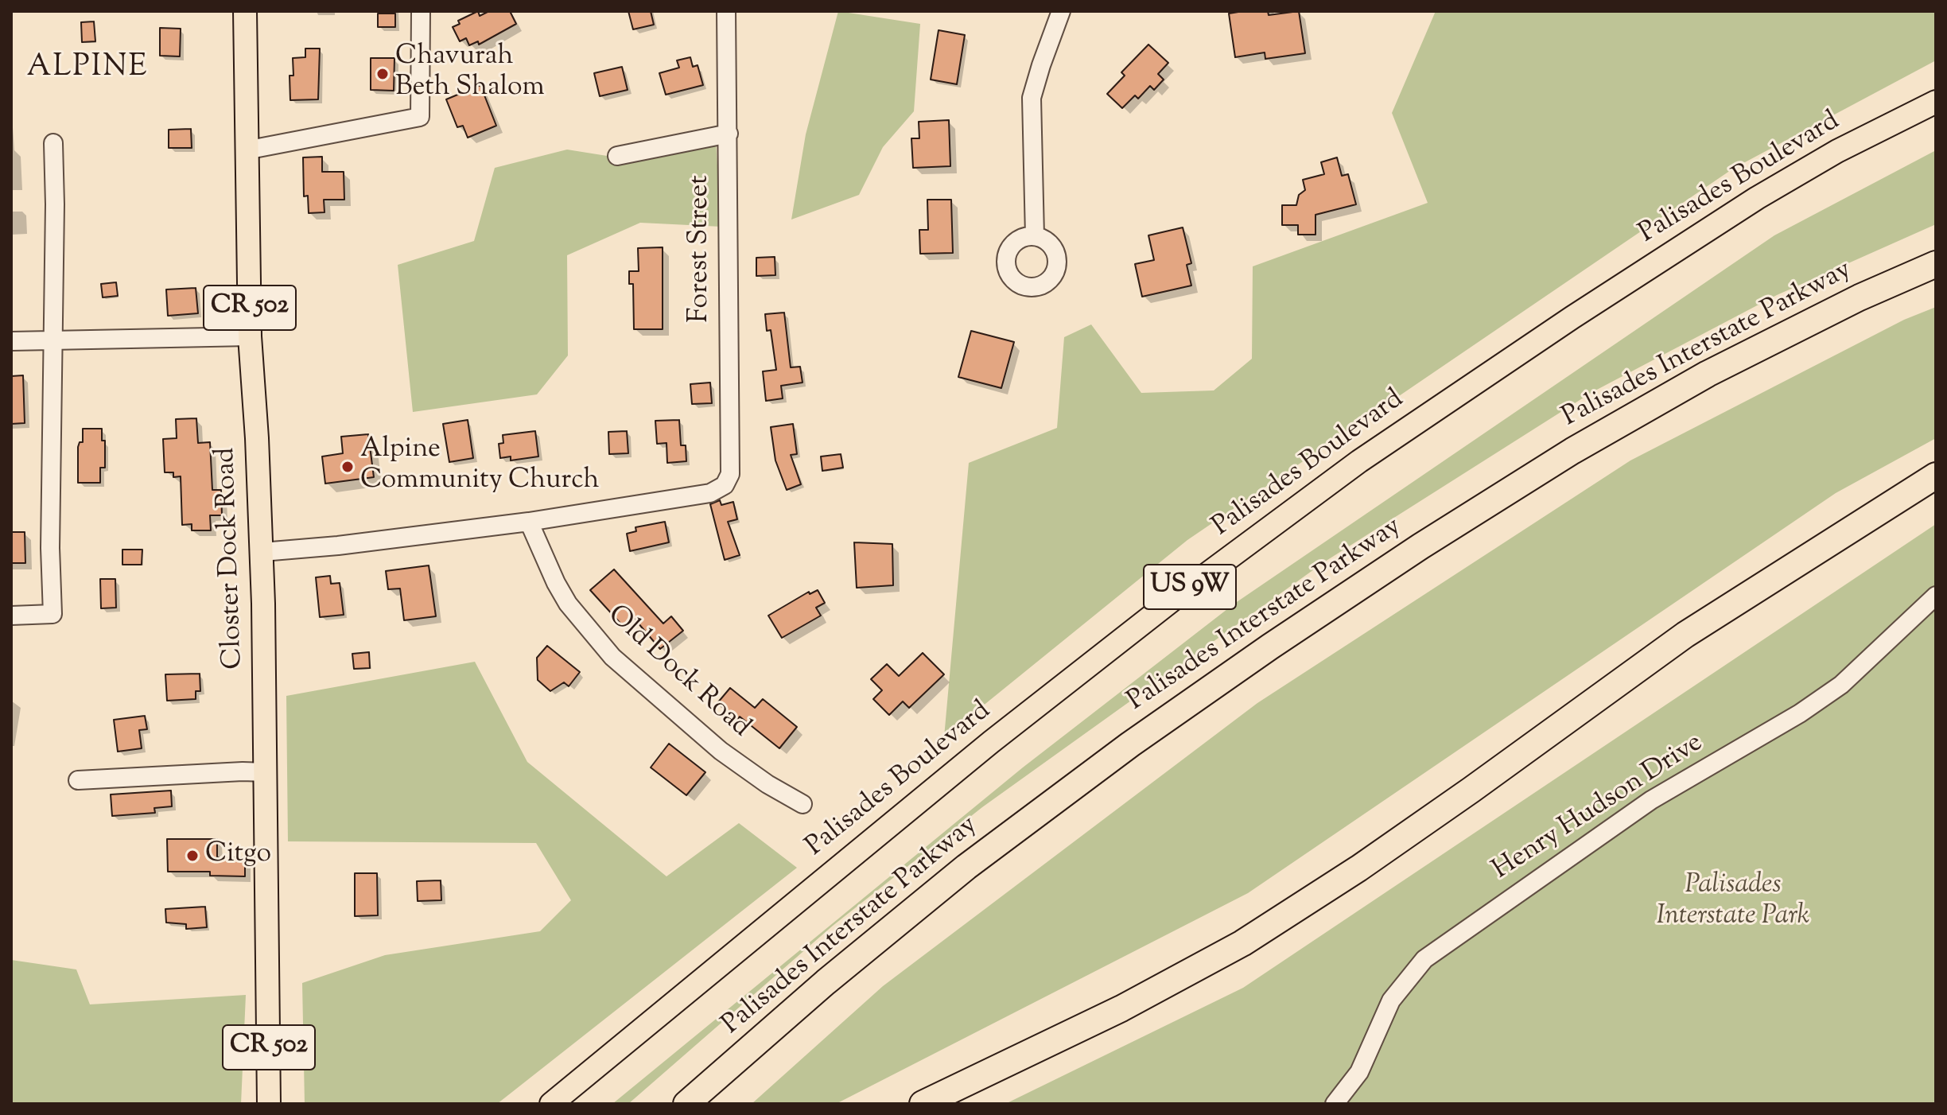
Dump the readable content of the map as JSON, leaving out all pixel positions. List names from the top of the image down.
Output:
{
  "streets": {
    "highway": ["Palisades Interstate Parkway"],
    "main road": [
      "Palisades Boulevard",
      "CR 502",
      "Closter Dock Road",
      "US 9W"
    ],
    "street": ["Forest Street", "Old Dock Road", "Henry Hudson Drive"]
  },
  "crossings": [
    ["Forest Street", "Old Dock Road"]
  ],
  "districts": ["ALPINE"],
  "parks": ["Palisades Interstate Park"],
  "places": ["Chavurah Beth Shalom", "Alpine Community Church", "Citgo"]
}
